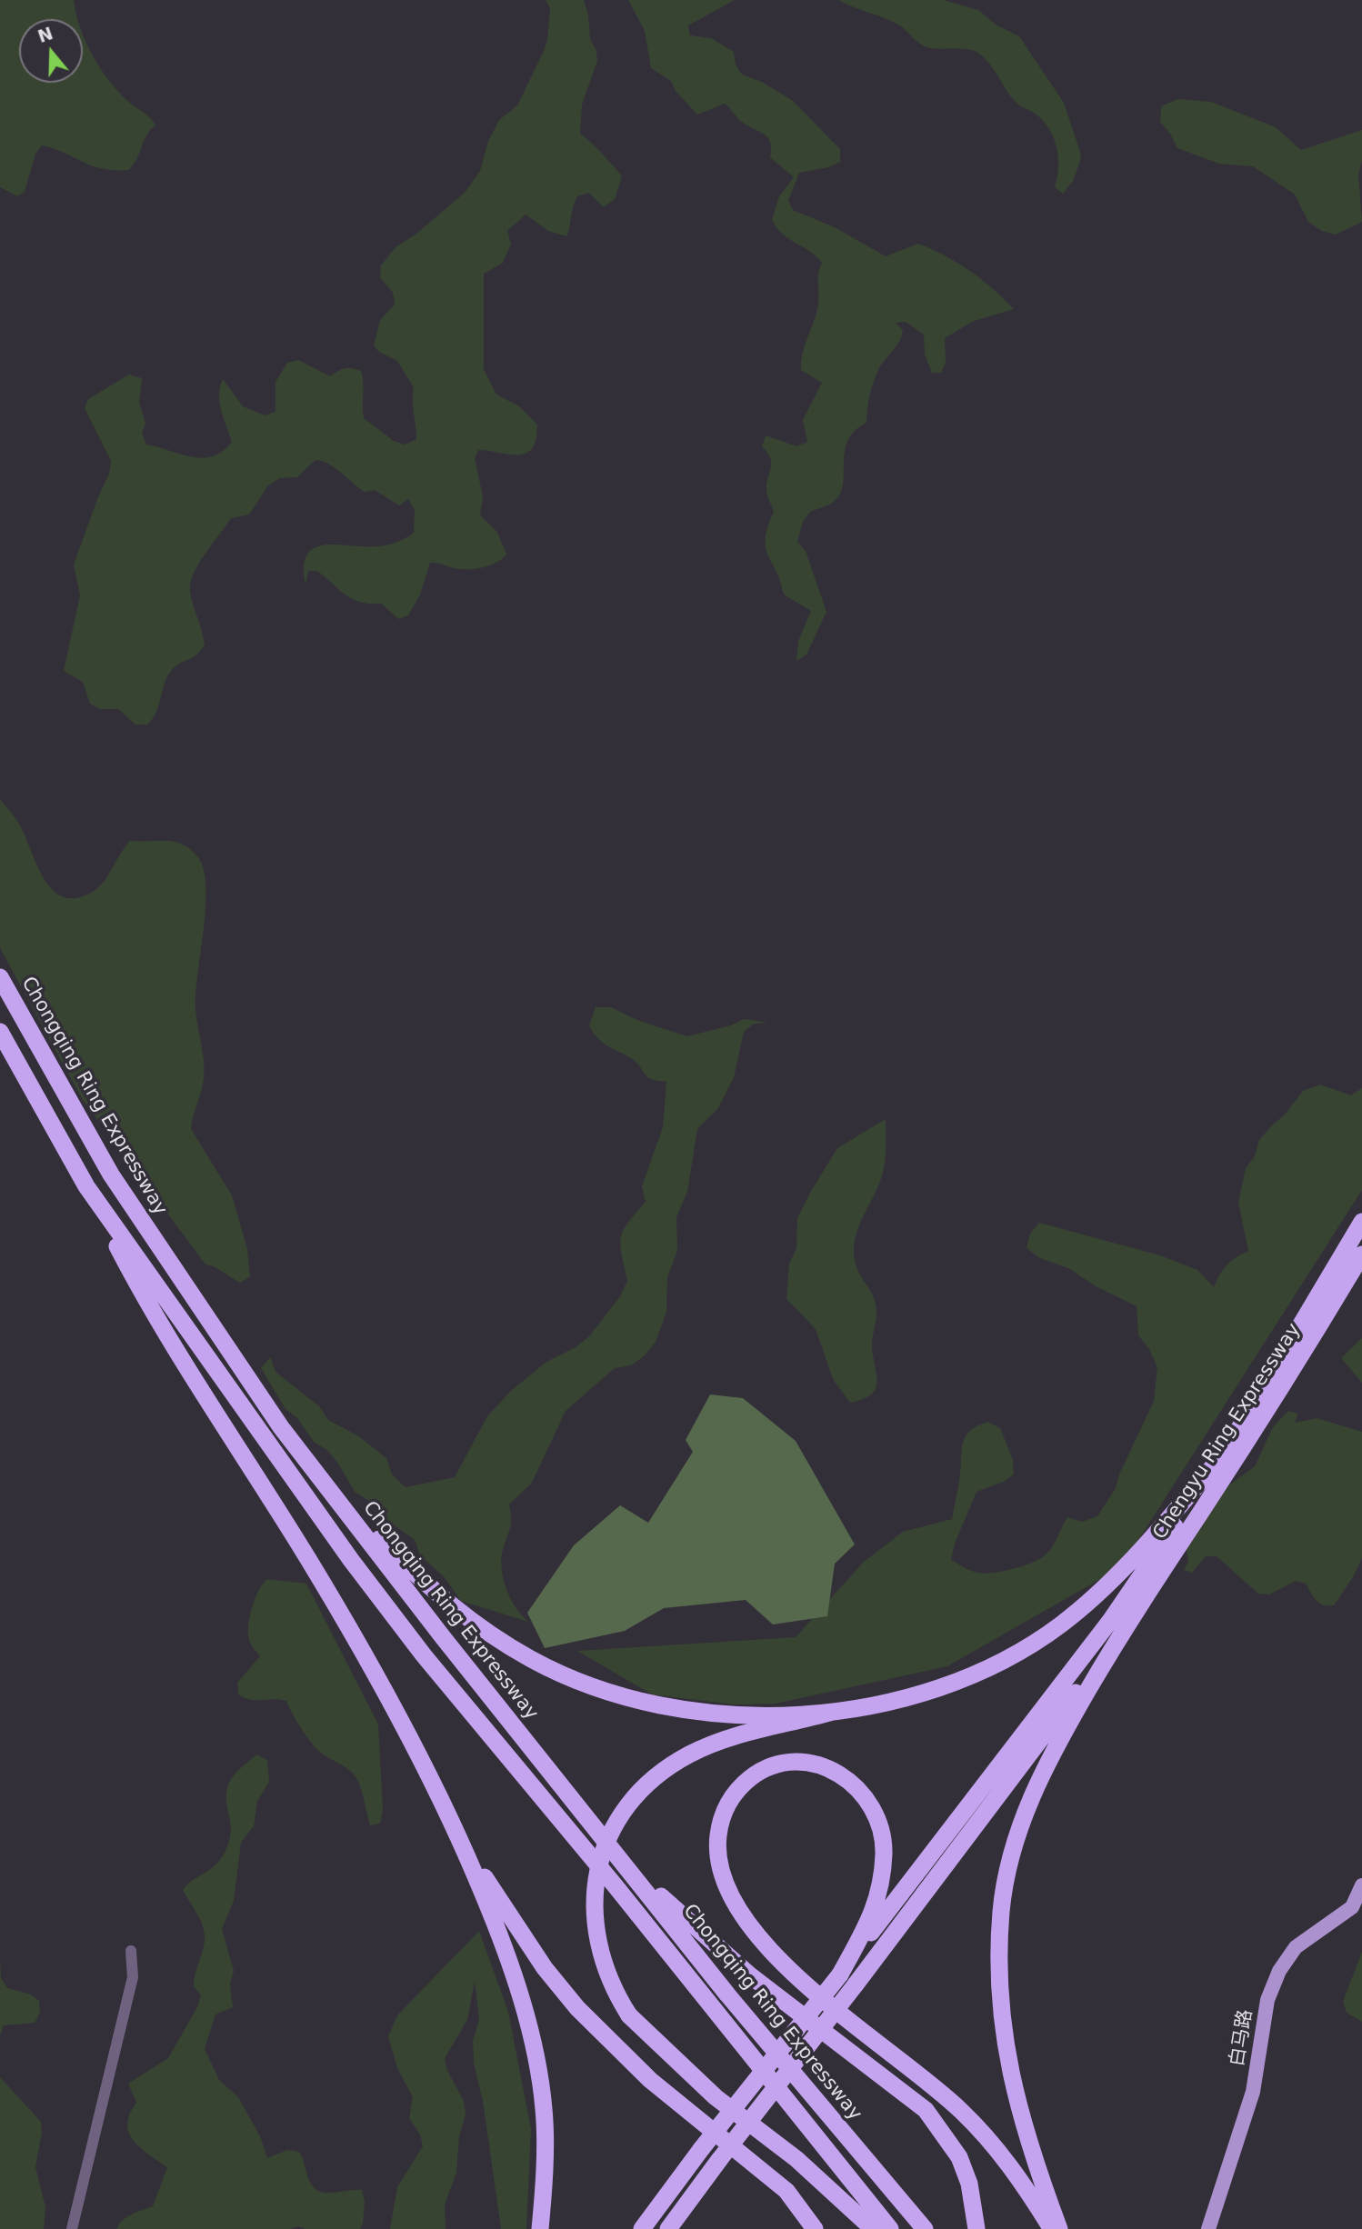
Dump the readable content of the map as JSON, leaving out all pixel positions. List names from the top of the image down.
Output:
{
  "streets": {
    "highway": ["Chongqing Ring Expressway", "Chengyu Ring Expressway"],
    "main road": ["白马路"]
  },
  "north": "top"
}
